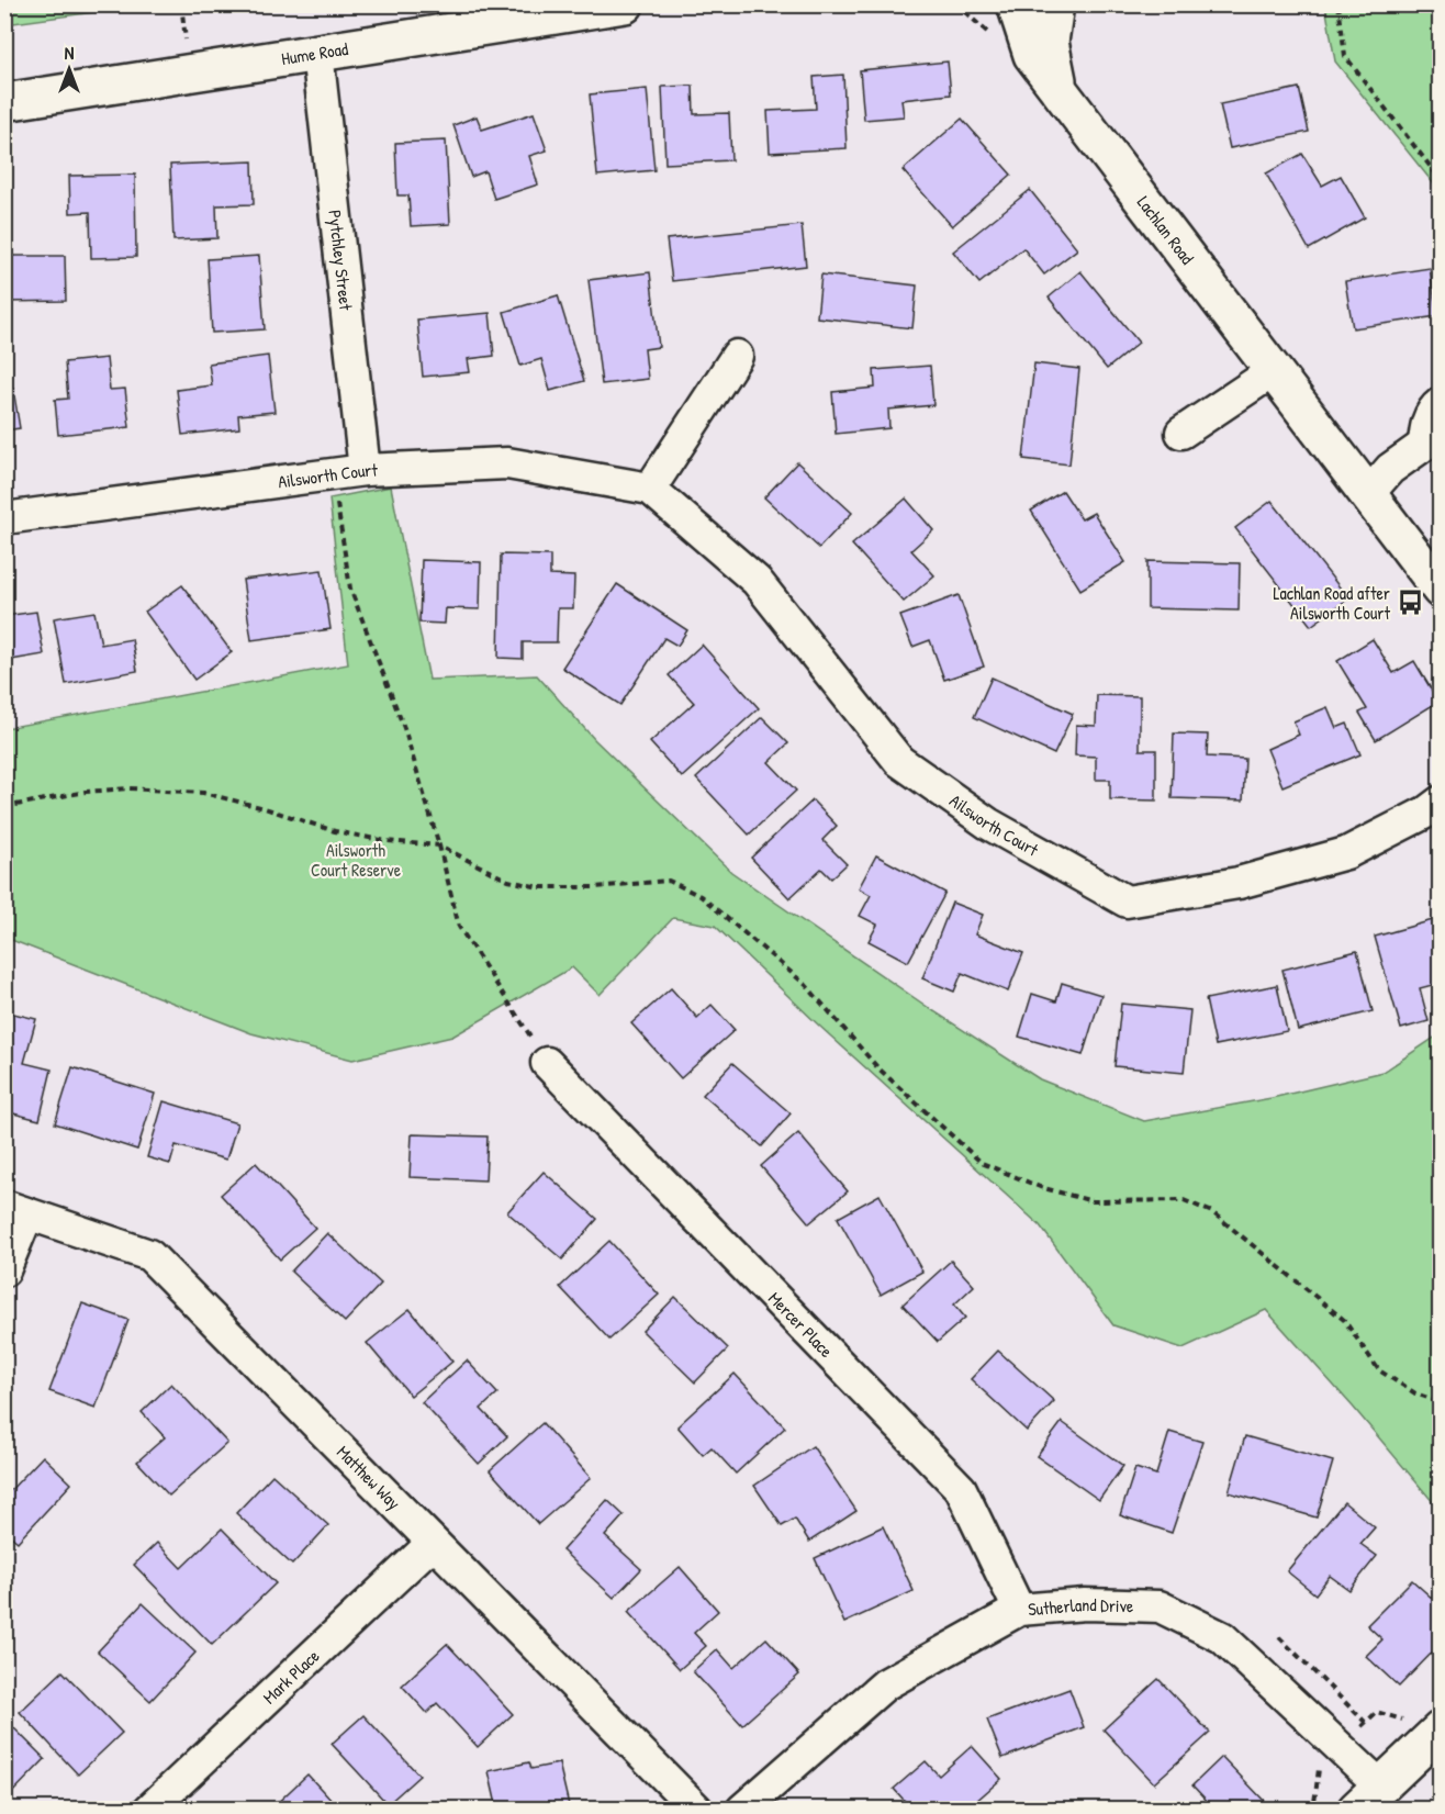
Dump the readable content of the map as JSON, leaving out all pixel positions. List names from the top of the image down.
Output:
{
  "streets": {
    "street": [
      "Hume Road",
      "Lachlan Road",
      "Pytchley Street",
      "Ailsworth Court",
      "Mercer Place",
      "Matthew Way",
      "Sutherland Drive",
      "Mark Place"
    ]
  },
  "crossings": [
    ["Hume Road", "Pytchley Street"],
    ["Pytchley Street", "Ailsworth Court"],
    ["Mercer Place", "Sutherland Drive"],
    ["Matthew Way", "Mark Place"]
  ],
  "parks": ["Ailsworth Court Reserve"],
  "places": {
    "bus stop": ["Lachlan Road after Ailsworth Court"]
  },
  "north": "top"
}
